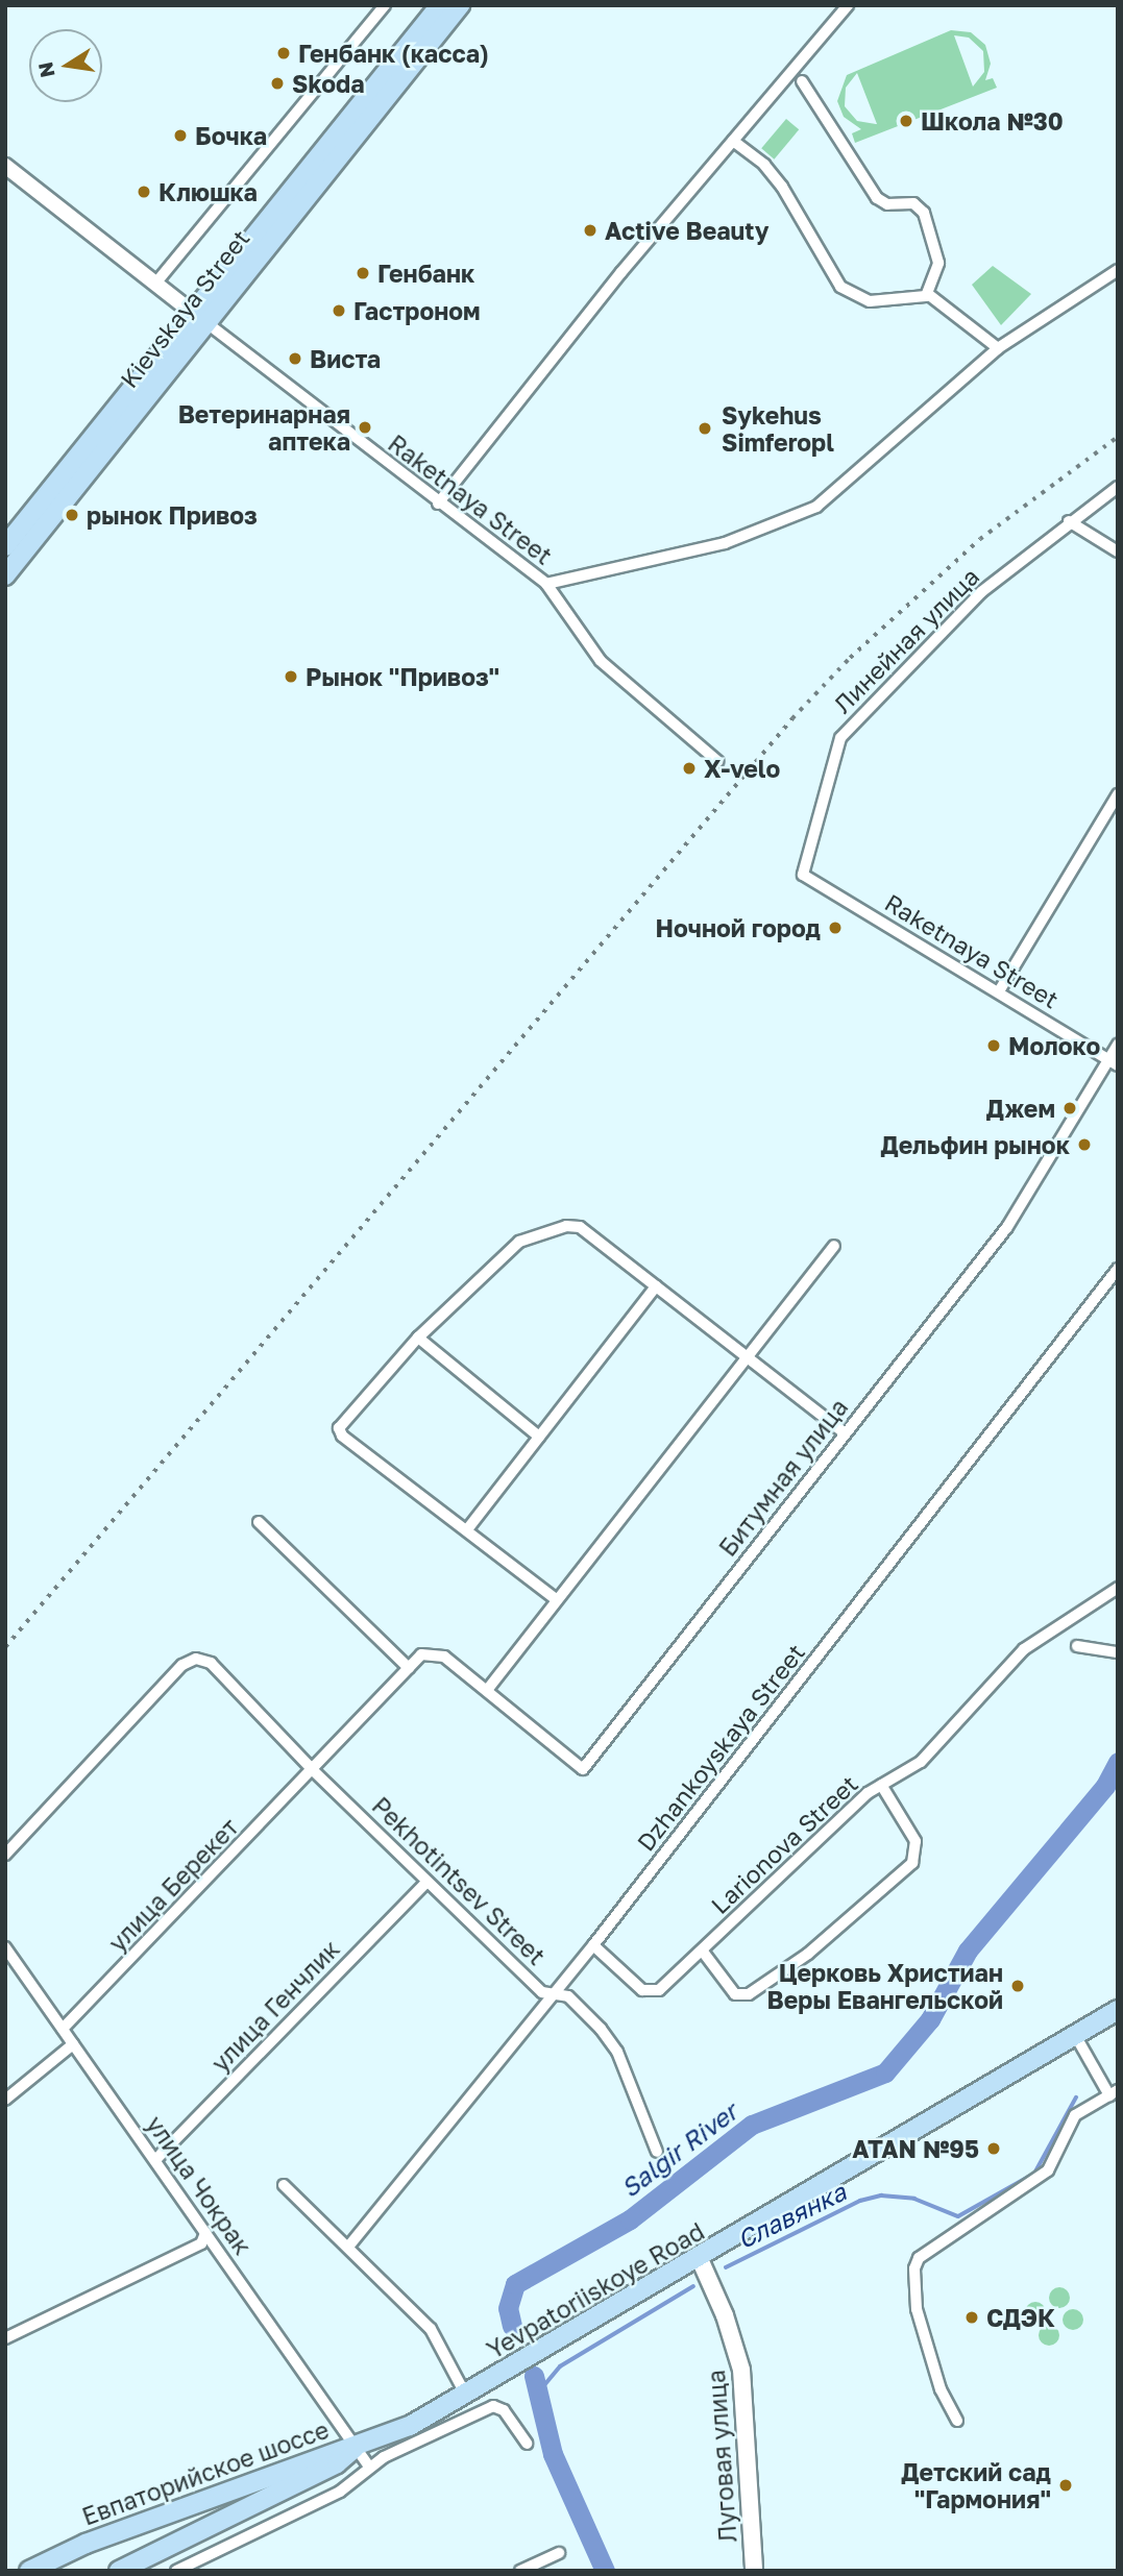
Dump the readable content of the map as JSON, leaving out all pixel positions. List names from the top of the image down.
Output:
{
  "streets": {
    "main road": [
      "Kievskaya Street",
      "Yevpatoriiskoye Road",
      "Луговая улица",
      "Евпаторийское шоссе"
    ],
    "street": [
      "Raketnaya Street",
      "Линейная улица",
      "Битумная улица",
      "Dzhankoyskaya Street",
      "Larionova Street",
      "Pekhotintsev Street",
      "улица Берекет",
      "улица Генчлик",
      "улица Чокрак"
    ]
  },
  "crossings": [
    ["Kievskaya Street", "Raketnaya Street"],
    ["Raketnaya Street", "Линейная улица"],
    ["Raketnaya Street", "Битумная улица"],
    ["Битумная улица", "улица Берекет"],
    ["Dzhankoyskaya Street", "Larionova Street"],
    ["Dzhankoyskaya Street", "Pekhotintsev Street"],
    ["Pekhotintsev Street", "улица Берекет"],
    ["Pekhotintsev Street", "улица Генчлик"],
    ["улица Берекет", "улица Чокрак"],
    ["улица Генчлик", "улица Чокрак"],
    ["улица Чокрак", "Yevpatoriiskoye Road"],
    ["улица Чокрак", "Евпаторийское шоссе"],
    ["Yevpatoriiskoye Road", "Луговая улица"],
    ["Yevpatoriiskoye Road", "Евпаторийское шоссе"]
  ],
  "water": ["Salgir River", "Славянка"],
  "places": [
    "Генбанк (касса)",
    "Skoda",
    "Школа №30",
    "Бочка",
    "Клюшка",
    "Active Beauty",
    "Генбанк",
    "Гастроном",
    "Виста",
    "Ветеринарная аптека",
    "Sykehus Simferopl",
    "рынок Привоз",
    "Рынок \"Привоз\"",
    "X-velo",
    "Ночной город",
    "Молоко",
    "Джем",
    "Дельфин рынок",
    "Церковь Христиан Веры Евангельской",
    "ATAN №95",
    "СДЭК",
    "Детский сад \"Гармония\""
  ],
  "north": "left"
}
